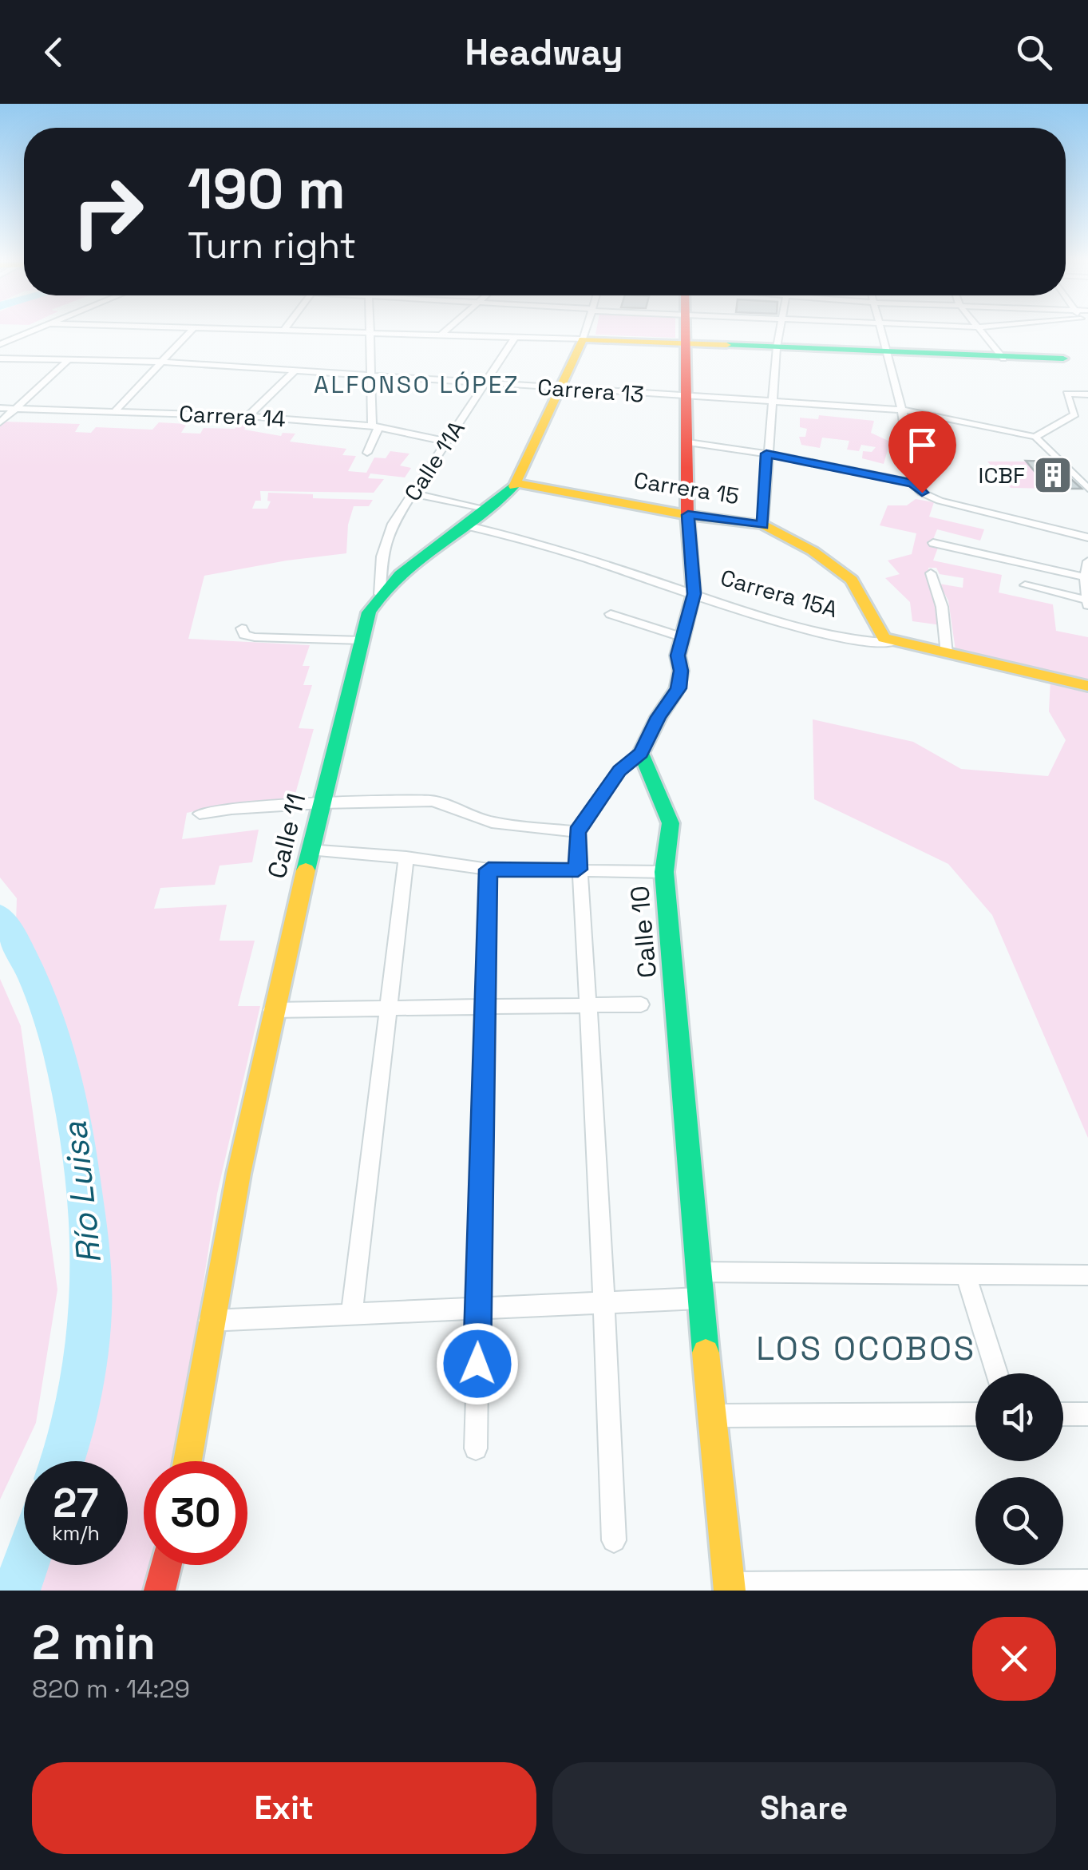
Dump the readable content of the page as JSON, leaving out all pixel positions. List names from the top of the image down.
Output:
{
  "streets": {
    "street": [
      "Carrera 13",
      "Carrera 14",
      "Calle 11A",
      "Carrera 15",
      "Carrera 15A",
      "Calle 11",
      "Calle 10"
    ]
  },
  "crossings": [
    ["Carrera 13", "Calle 11A"],
    ["Carrera 13", "Calle 11"],
    ["Carrera 14", "Calle 11A"],
    ["Calle 11A", "Calle 11"],
    ["Carrera 15", "Carrera 15A"],
    ["Carrera 15", "Calle 11"],
    ["Carrera 15A", "Calle 11"]
  ],
  "districts": ["ALFONSO LÓPEZ", "LOS OCOBOS"],
  "water": ["Río Luisa"],
  "places": {
    "building": ["ICBF"]
  },
  "page": {
    "header": "Headway",
    "turn": ["190 m", "Turn right"],
    "speed": "27 km/h",
    "limit": "30",
    "heading": ["2 min", "820 m · 14:29"],
    "buttons": ["Exit", "Share"]
  }
}
